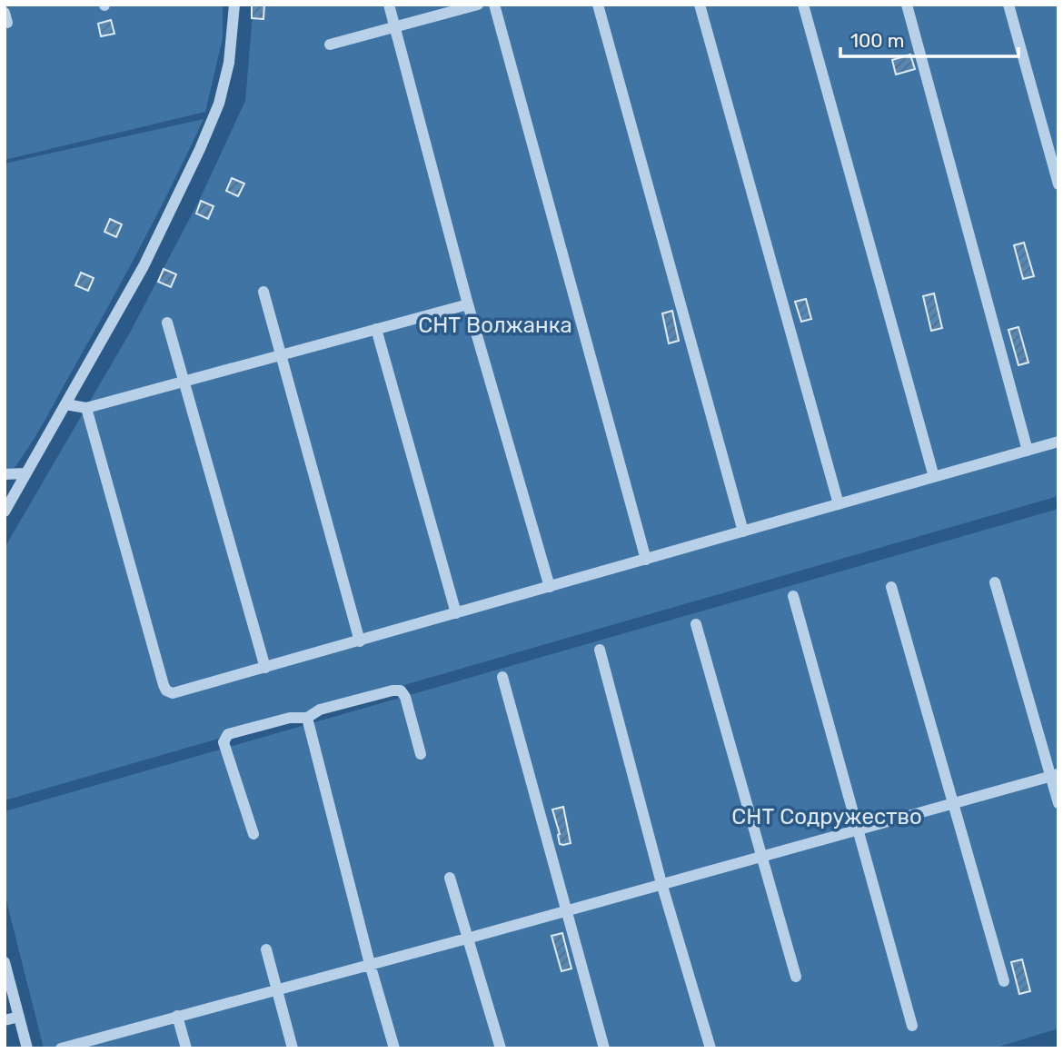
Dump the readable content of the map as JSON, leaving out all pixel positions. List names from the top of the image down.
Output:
{
  "parks": ["СНТ Волжанка", "СНТ Содружество"],
  "scale_bar": "100 m"
}
